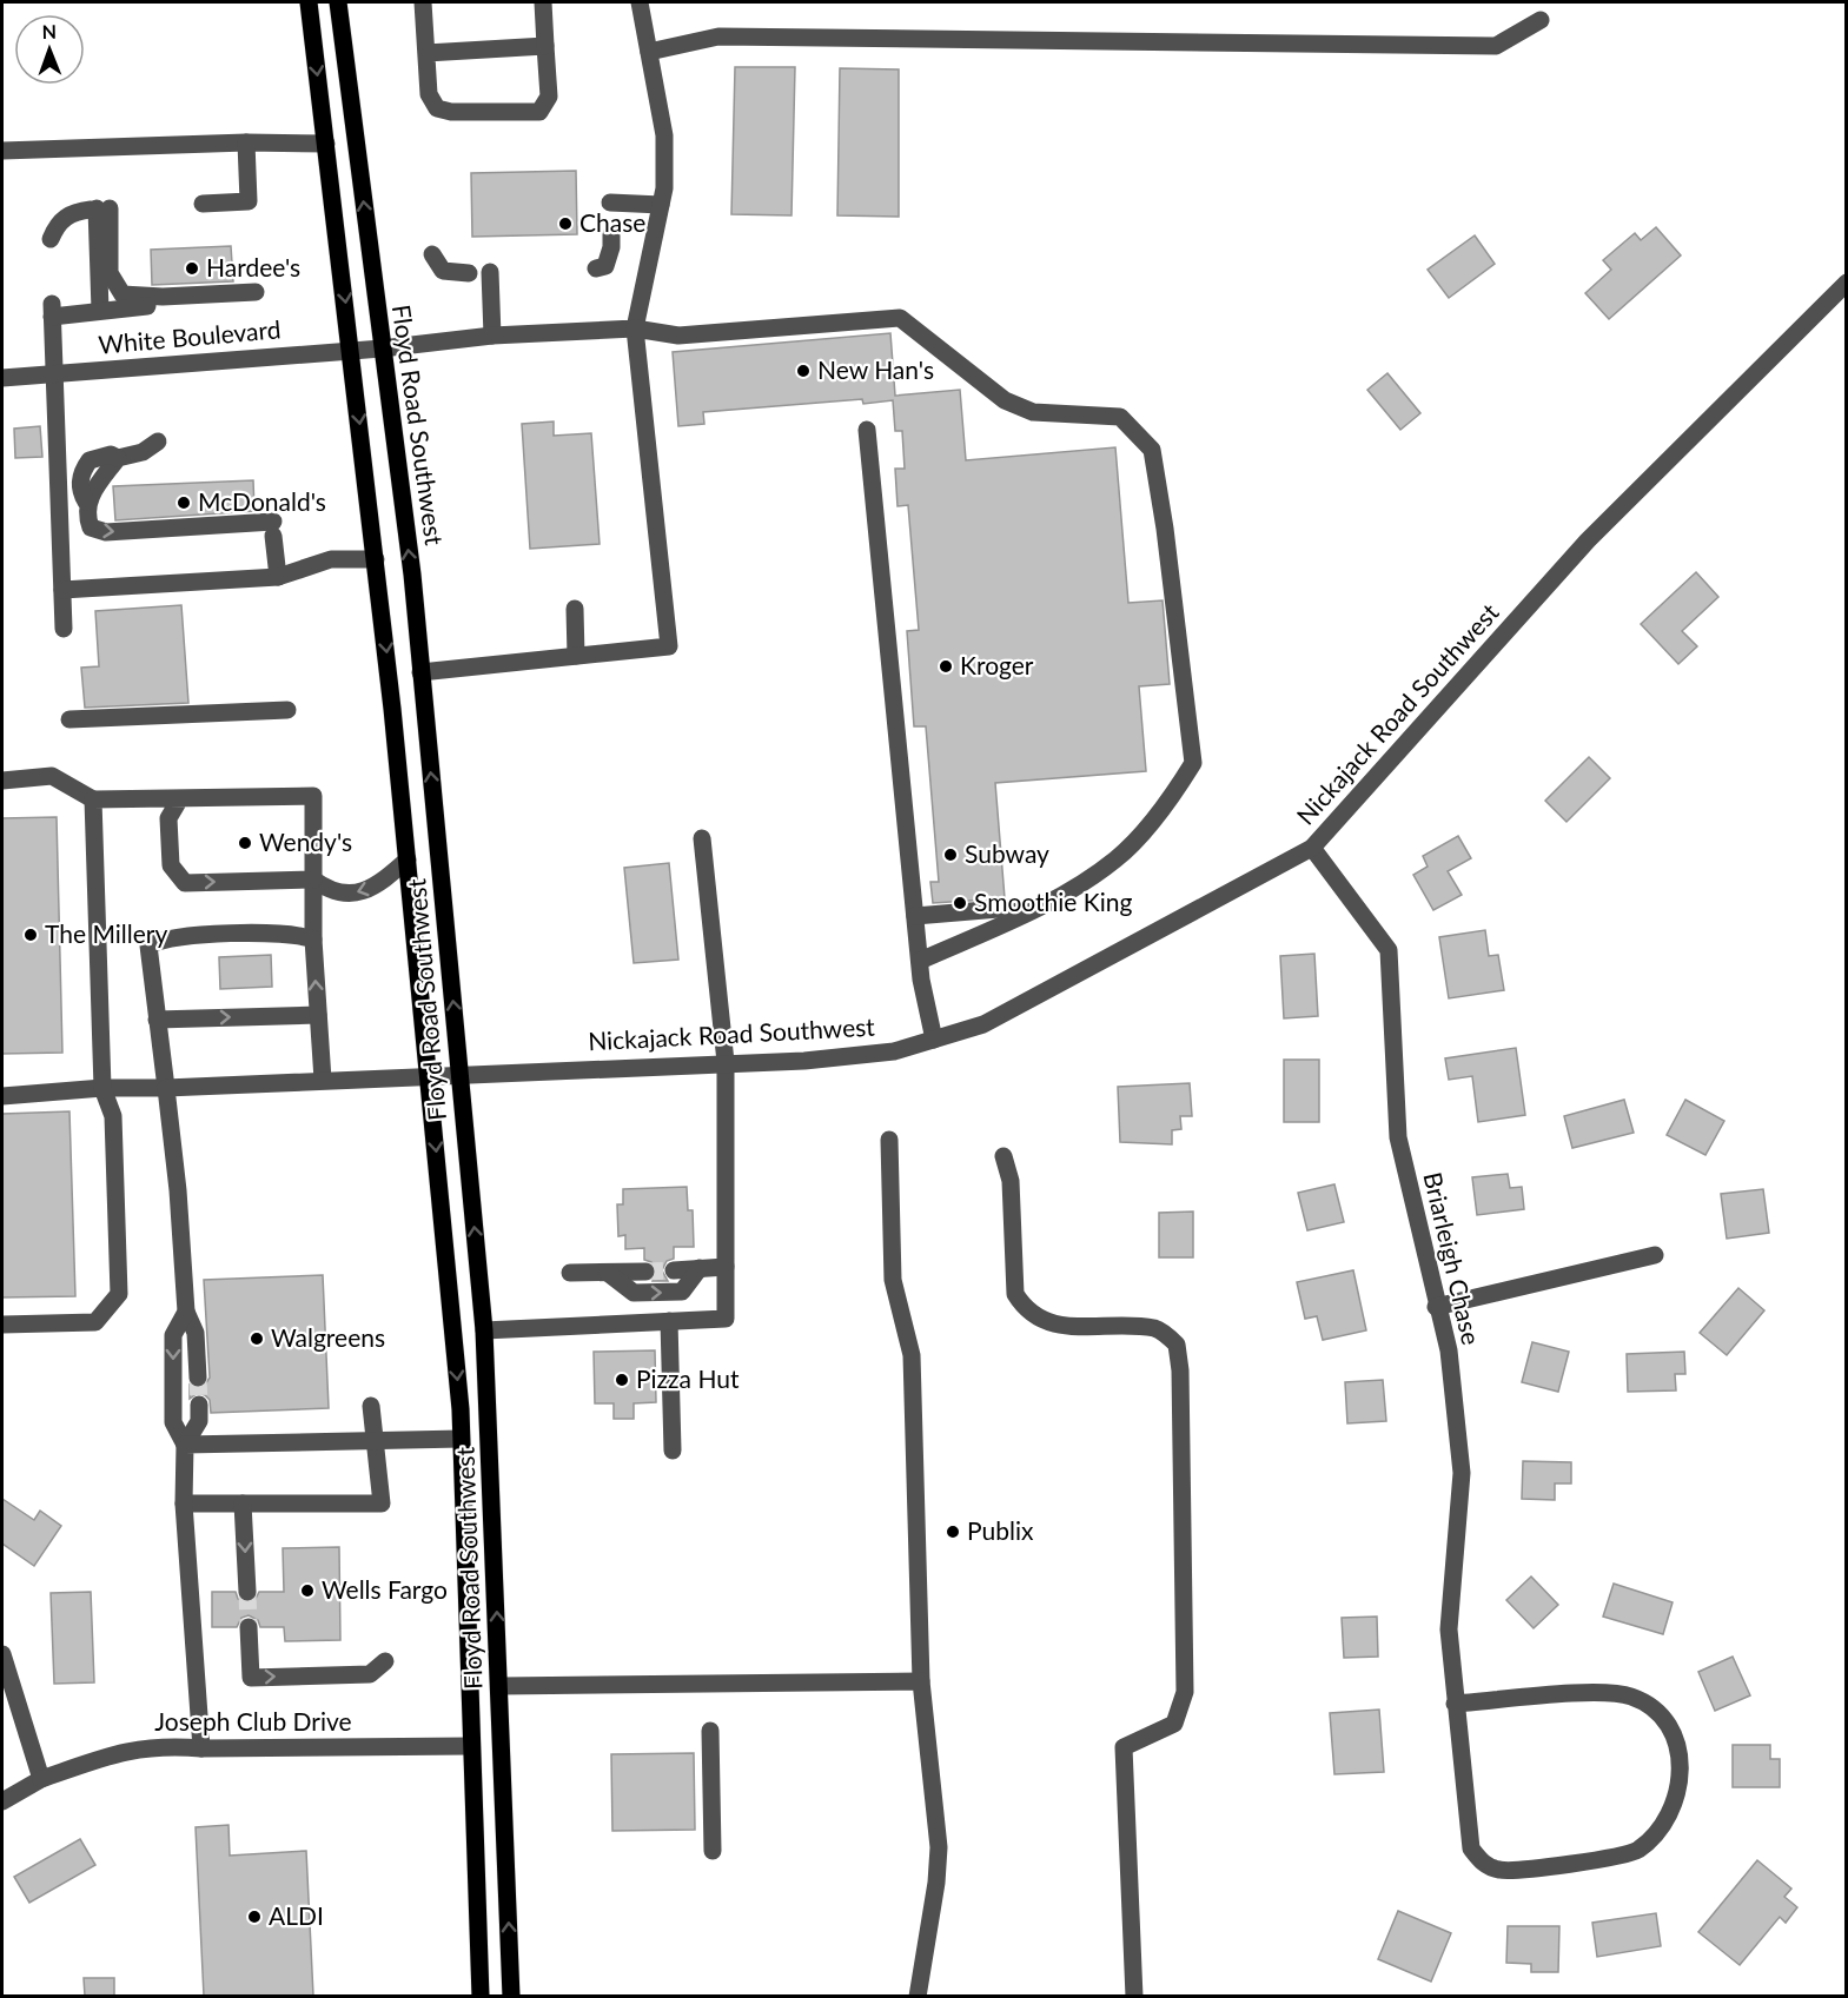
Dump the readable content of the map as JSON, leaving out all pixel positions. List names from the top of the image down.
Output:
{
  "streets": {
    "main road": ["Floyd Road Southwest"],
    "street": [
      "White Boulevard",
      "Nickajack Road Southwest",
      "Briarleigh Chase",
      "Joseph Club Drive"
    ]
  },
  "crossings": [
    ["White Boulevard", "Floyd Road Southwest"],
    ["Floyd Road Southwest", "Nickajack Road Southwest"],
    ["Floyd Road Southwest", "Joseph Club Drive"],
    ["Nickajack Road Southwest", "Briarleigh Chase"]
  ],
  "places": [
    "Chase",
    "Hardee's",
    "New Han's",
    "McDonald's",
    "Kroger",
    "Wendy's",
    "Subway",
    "Smoothie King",
    "The Millery",
    "Walgreens",
    "Pizza Hut",
    "Publix",
    "Wells Fargo",
    "ALDI"
  ],
  "north": "top"
}
